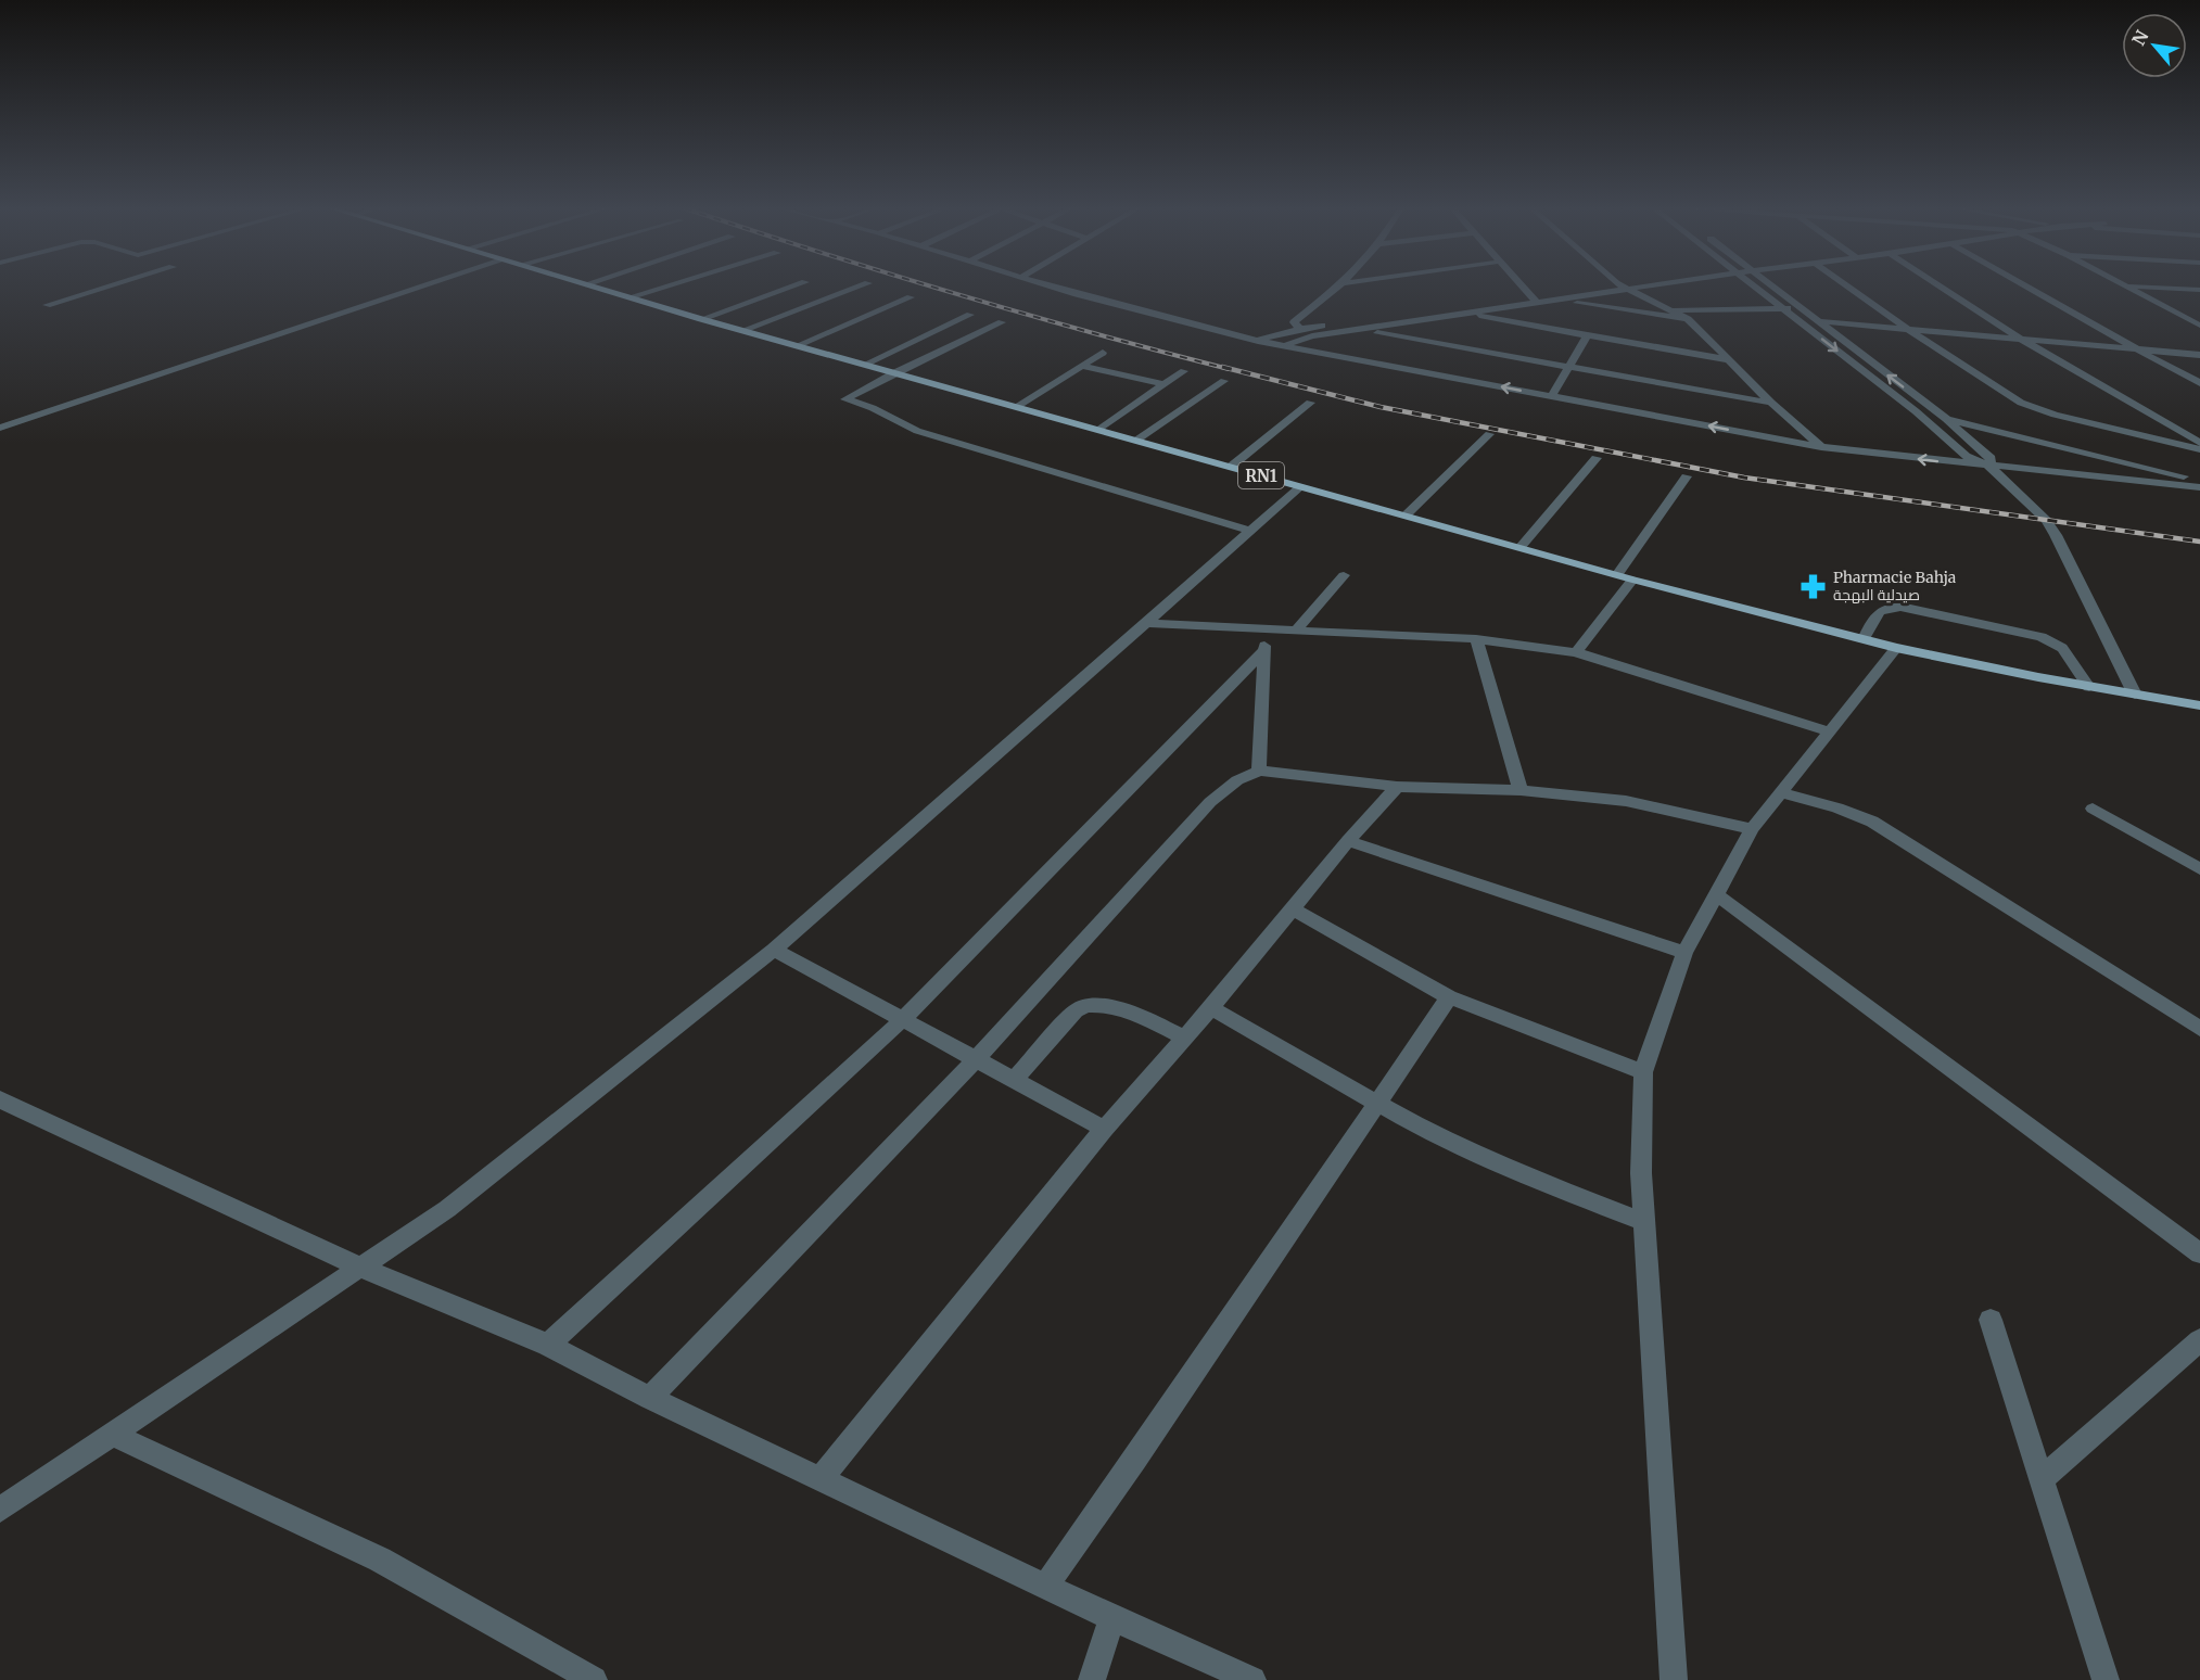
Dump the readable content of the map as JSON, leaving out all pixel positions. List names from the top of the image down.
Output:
{
  "streets": {
    "main road": ["RN1"]
  },
  "places": {
    "pharmacy": ["Pharmacie Bahja صيدلية البهجة"]
  },
  "north": "top left"
}
